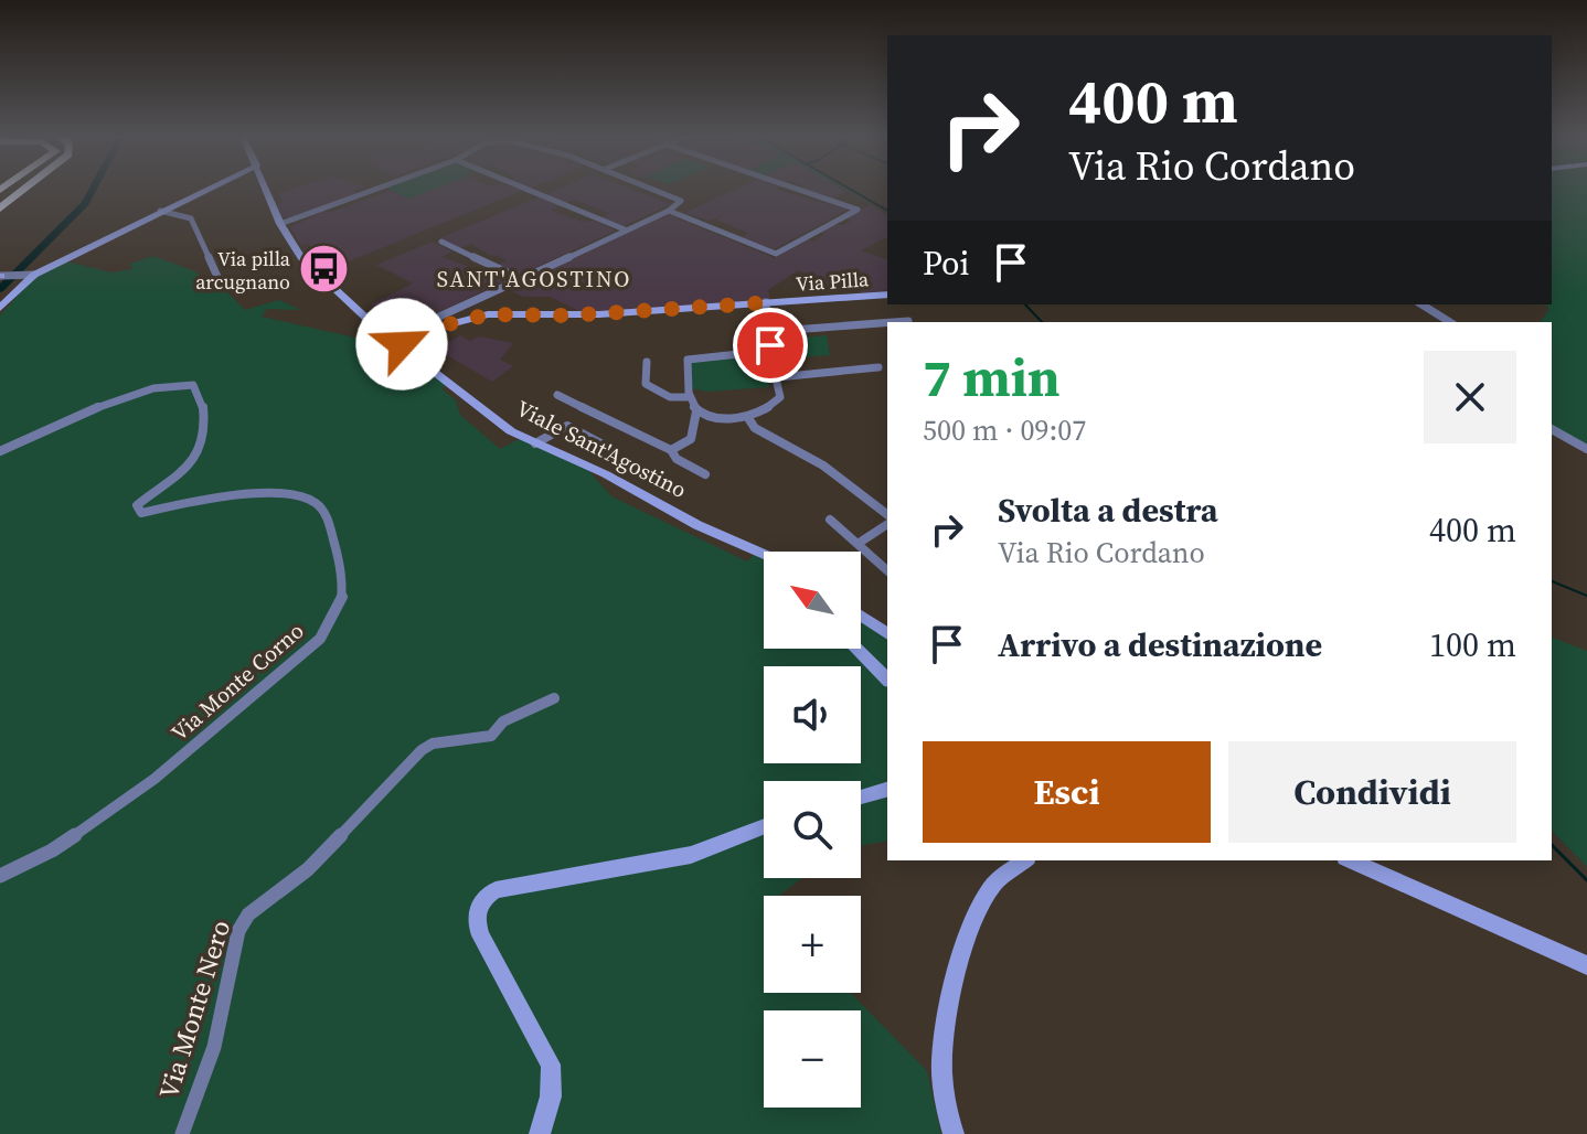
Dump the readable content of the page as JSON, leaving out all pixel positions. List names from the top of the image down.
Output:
{
  "streets": {
    "street": [
      "Via Pilla",
      "Viale Sant'Agostino",
      "Via Monte Corno",
      "Via Monte Nero"
    ]
  },
  "crossings": [
    ["Via Pilla", "Viale Sant'Agostino"]
  ],
  "districts": ["SANT'AGOSTINO"],
  "places": {
    "bus stop": ["Via pilla arcugnano"]
  },
  "north": "top left",
  "page": {
    "turn": ["400 m", "Via Rio Cordano"],
    "then": "Poi",
    "heading": ["7 min", "500 m · 09:07"],
    "list": [
      {
        "name": "Svolta a destra",
        "note": "Via Rio Cordano",
        "value": "400 m"
      },
      {
        "name": "Arrivo a destinazione",
        "value": "100 m"
      }
    ],
    "map_buttons": ["+", "−"],
    "buttons": ["Esci", "Condividi"]
  }
}
